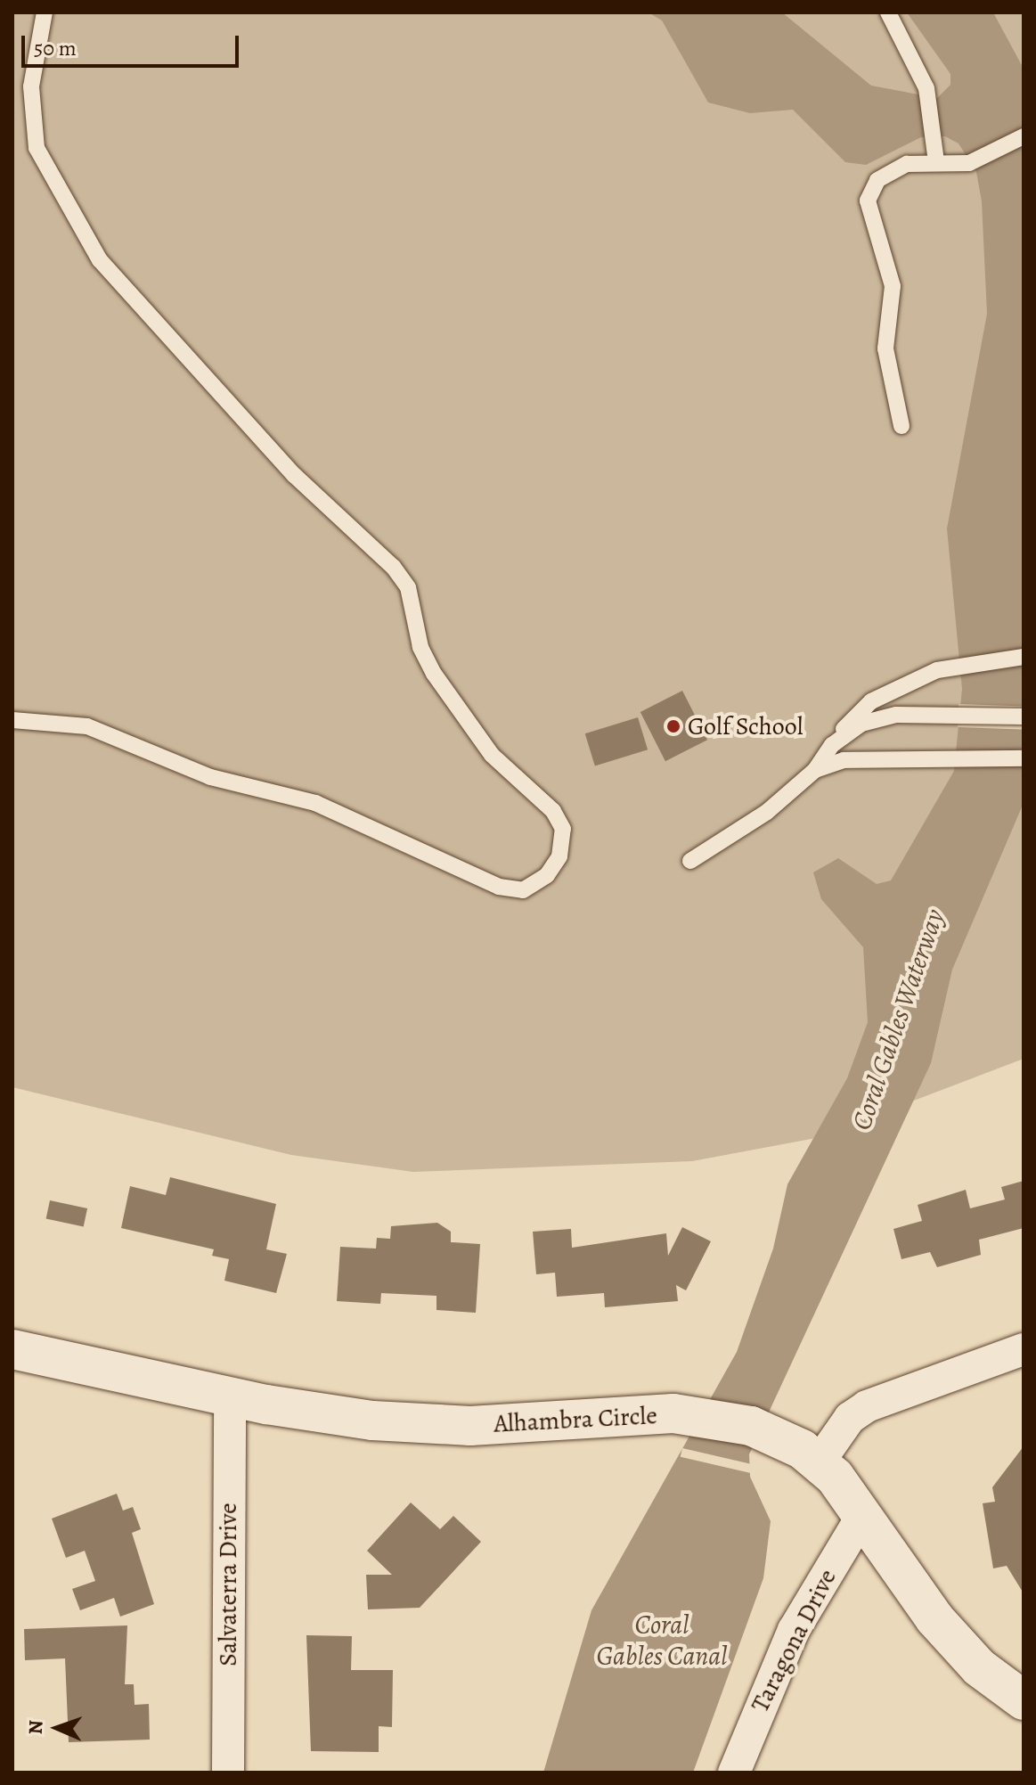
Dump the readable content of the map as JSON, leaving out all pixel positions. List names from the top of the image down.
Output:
{
  "streets": {
    "street": ["Alhambra Circle", "Salvaterra Drive", "Taragona Drive"]
  },
  "crossings": [
    ["Alhambra Circle", "Salvaterra Drive"],
    ["Alhambra Circle", "Taragona Drive"]
  ],
  "water": ["Coral Gables Waterway", "Coral Gables Canal"],
  "places": ["Golf School"],
  "scale_bar": "50 m",
  "north": "left"
}
